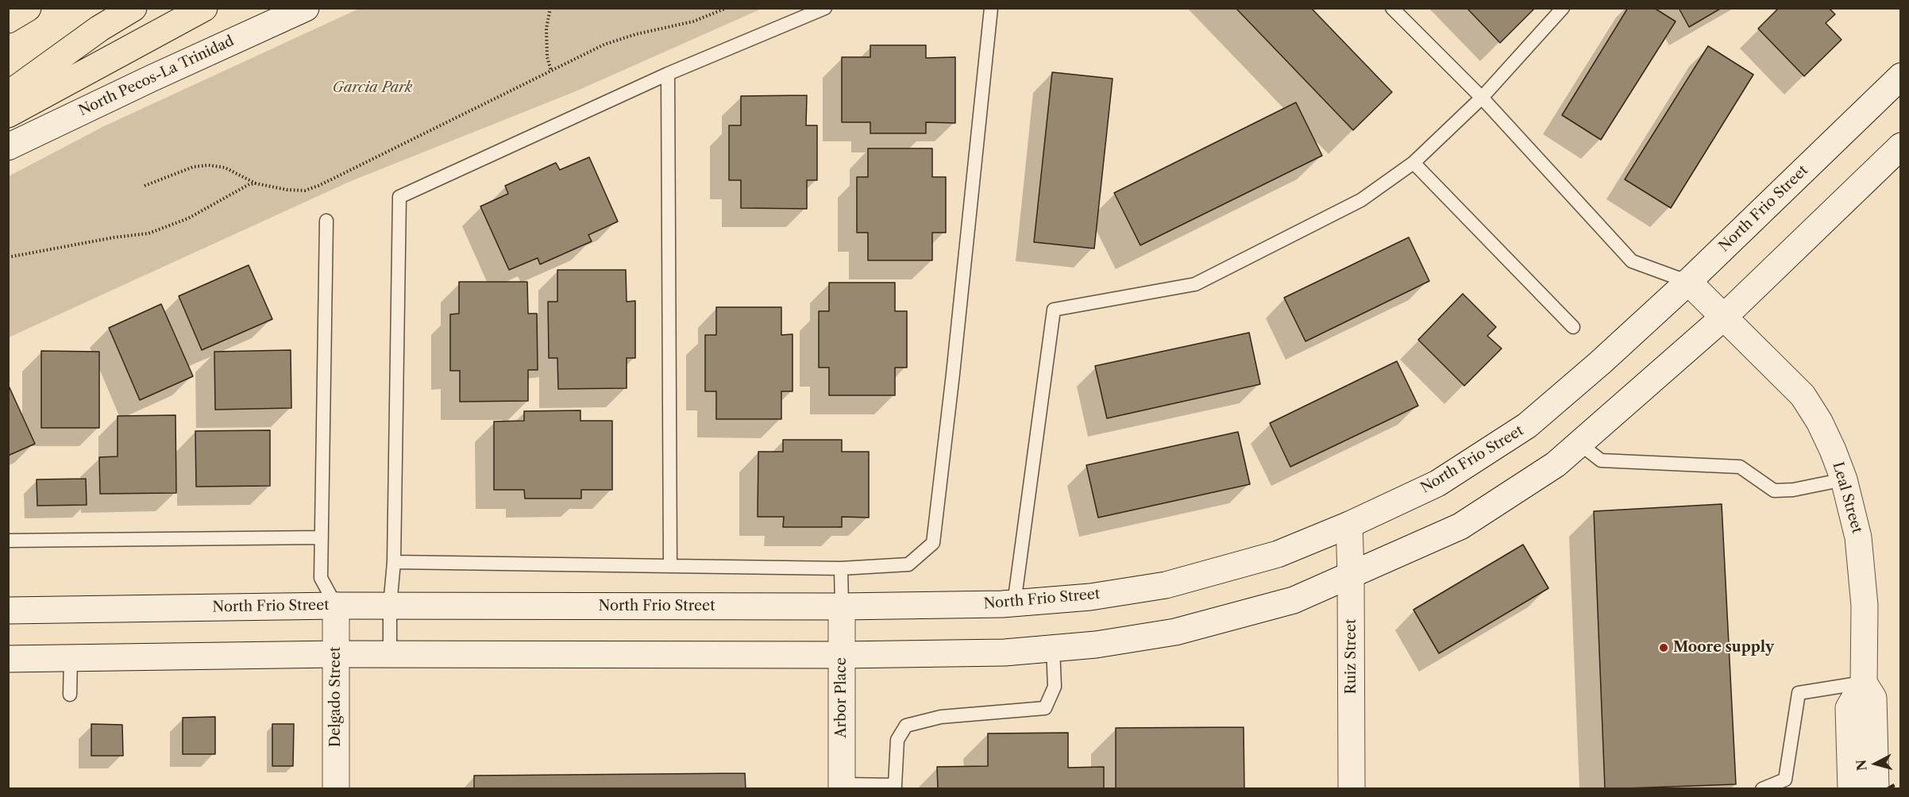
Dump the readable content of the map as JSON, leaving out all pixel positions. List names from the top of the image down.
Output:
{
  "streets": {
    "main road": [
      "North Pecos-La Trinidad",
      "North Frio Street",
      "Leal Street",
      "Ruiz Street",
      "Delgado Street",
      "Arbor Place"
    ]
  },
  "crossings": [
    ["North Frio Street", "Leal Street"],
    ["North Frio Street", "Ruiz Street"],
    ["North Frio Street", "Delgado Street"],
    ["North Frio Street", "Arbor Place"]
  ],
  "parks": ["Garcia Park"],
  "places": ["Moore supply"],
  "north": "left"
}
